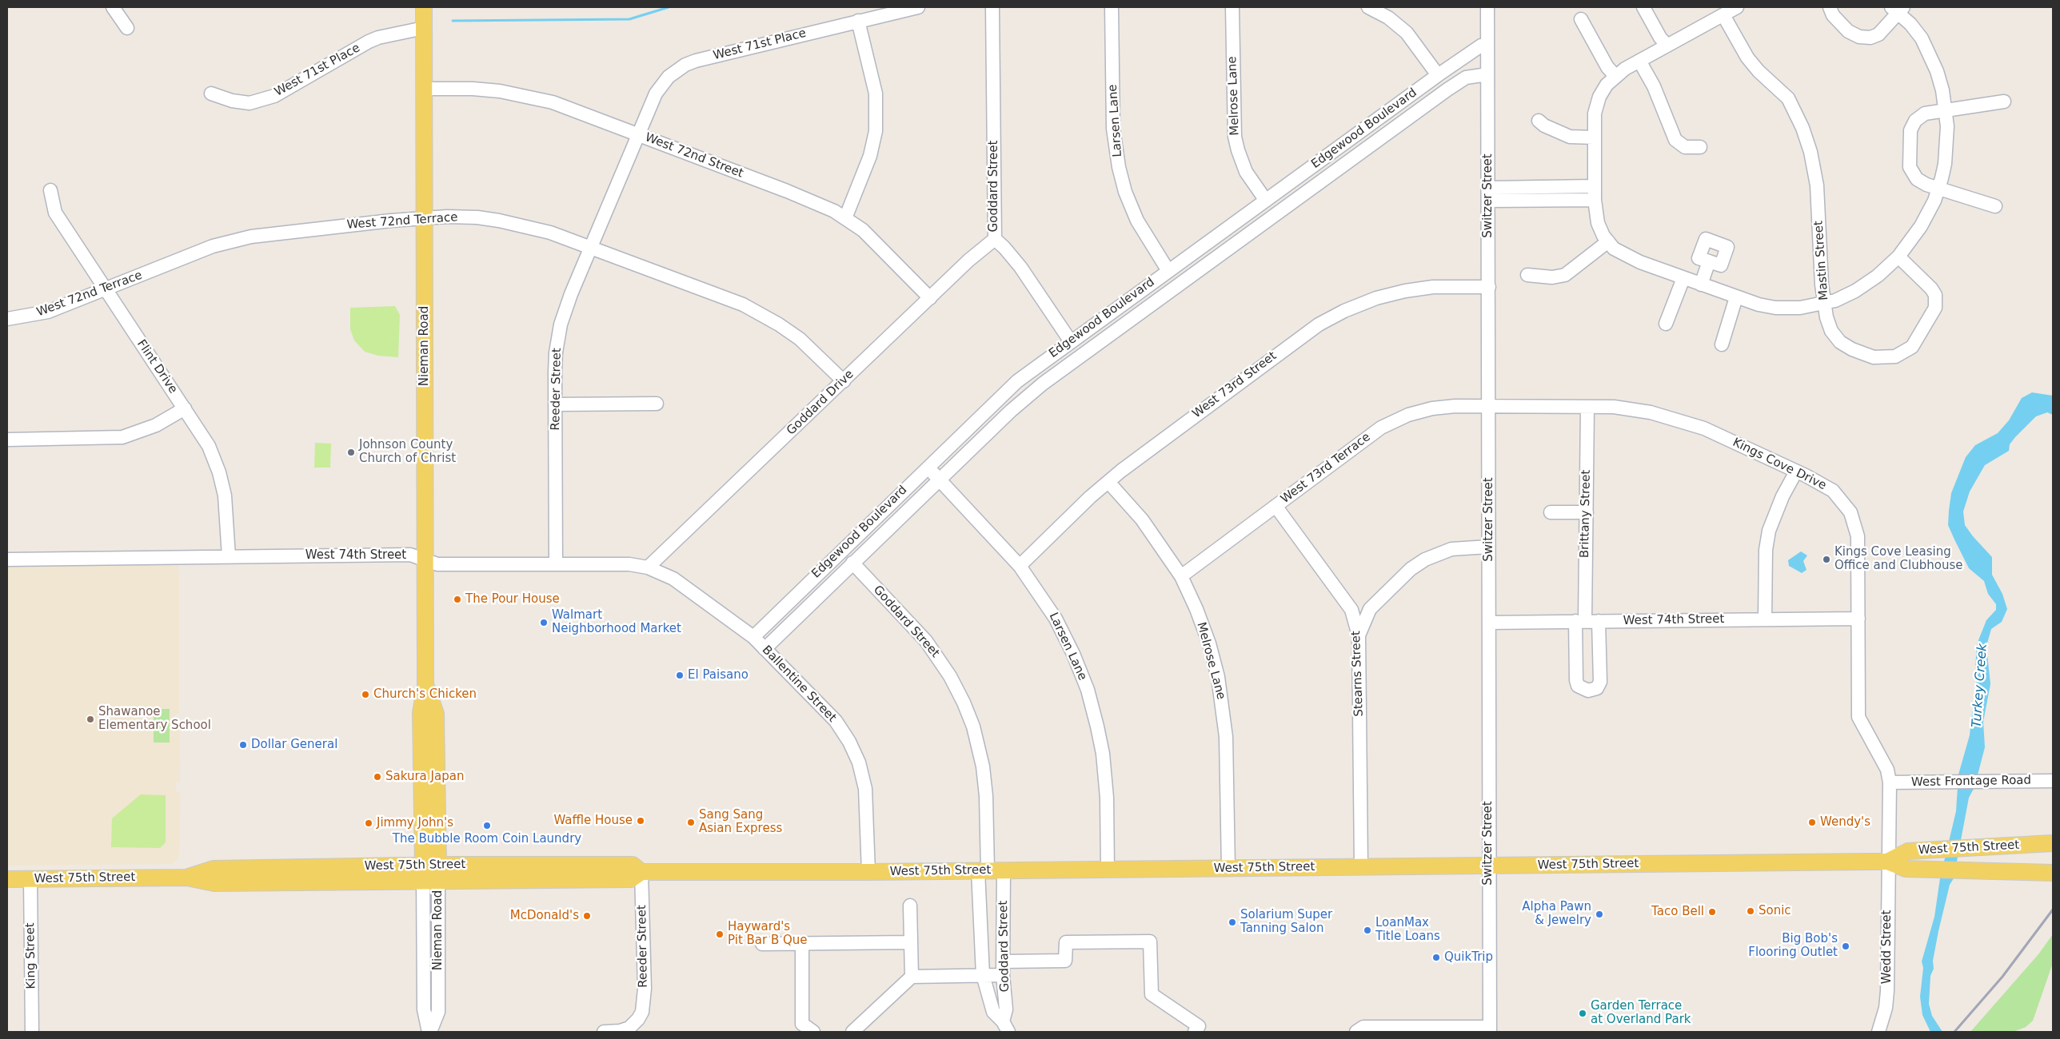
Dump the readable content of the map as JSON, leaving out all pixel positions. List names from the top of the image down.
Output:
{
  "streets": {
    "main road": ["Nieman Road", "West 75th Street"],
    "street": [
      "West 71st Place",
      "Melrose Lane",
      "Larsen Lane",
      "Edgewood Boulevard",
      "West 72nd Street",
      "Goddard Street",
      "Switzer Street",
      "West 72nd Terrace",
      "Mastin Street",
      "Flint Drive",
      "West 73rd Street",
      "Reeder Street",
      "Goddard Drive",
      "Kings Cove Drive",
      "West 73rd Terrace",
      "Brittany Street",
      "West 74th Street",
      "Stearns Street",
      "Ballentine Street",
      "West Frontage Road",
      "Wedd Street",
      "King Street"
    ]
  },
  "crossings": [
    ["West 71st Place", "West 72nd Street"],
    ["West 71st Place", "Nieman Road"],
    ["West 71st Place", "Reeder Street"],
    ["Melrose Lane", "Edgewood Boulevard"],
    ["Melrose Lane", "West 73rd Street"],
    ["Melrose Lane", "West 73rd Terrace"],
    ["Melrose Lane", "West 75th Street"],
    ["Larsen Lane", "Edgewood Boulevard"],
    ["Larsen Lane", "West 73rd Street"],
    ["Larsen Lane", "West 75th Street"],
    ["Edgewood Boulevard", "Goddard Street"],
    ["Edgewood Boulevard", "Switzer Street"],
    ["Edgewood Boulevard", "West 74th Street"],
    ["Edgewood Boulevard", "Ballentine Street"],
    ["West 72nd Street", "Nieman Road"],
    ["West 72nd Street", "Reeder Street"],
    ["West 72nd Street", "Goddard Drive"],
    ["Goddard Street", "Goddard Drive"],
    ["Goddard Street", "West 75th Street"],
    ["Switzer Street", "West 73rd Street"],
    ["Switzer Street", "Kings Cove Drive"],
    ["Switzer Street", "West 73rd Terrace"],
    ["Switzer Street", "West 74th Street"],
    ["Switzer Street", "West 75th Street"],
    ["West 72nd Terrace", "Nieman Road"],
    ["West 72nd Terrace", "Flint Drive"],
    ["West 72nd Terrace", "Reeder Street"],
    ["West 72nd Terrace", "Goddard Drive"],
    ["Nieman Road", "West 74th Street"],
    ["Nieman Road", "West 75th Street"],
    ["Flint Drive", "West 74th Street"],
    ["Reeder Street", "West 74th Street"],
    ["Reeder Street", "West 75th Street"],
    ["Goddard Drive", "West 74th Street"],
    ["Kings Cove Drive", "West 73rd Terrace"],
    ["Kings Cove Drive", "Brittany Street"],
    ["Kings Cove Drive", "West 74th Street"],
    ["Kings Cove Drive", "West Frontage Road"],
    ["Kings Cove Drive", "West 75th Street"],
    ["Kings Cove Drive", "Wedd Street"],
    ["West 73rd Terrace", "Stearns Street"],
    ["Brittany Street", "West 74th Street"],
    ["West 74th Street", "Ballentine Street"],
    ["Stearns Street", "West 75th Street"],
    ["Ballentine Street", "West 75th Street"],
    ["West 75th Street", "Wedd Street"],
    ["West 75th Street", "King Street"]
  ],
  "water": ["Turkey Creek"],
  "places": [
    "Johnson County Church of Christ",
    "Kings Cove Leasing Office and Clubhouse",
    "The Pour House",
    "Walmart Neighborhood Market",
    "El Paisano",
    "Church's Chicken",
    "Shawanoe Elementary School",
    "Dollar General",
    "Sakura Japan",
    "Waffle House",
    "Sang Sang Asian Express",
    "Wendy's",
    "Jimmy John's",
    "The Bubble Room Coin Laundry",
    "Sonic",
    "Taco Bell",
    "Alpha Pawn & Jewelry",
    "McDonald's",
    "Solarium Super Tanning Salon",
    "LoanMax Title Loans",
    "Hayward's Pit Bar B Que",
    "Big Bob's Flooring Outlet",
    "QuikTrip",
    "Garden Terrace at Overland Park"
  ]
}
